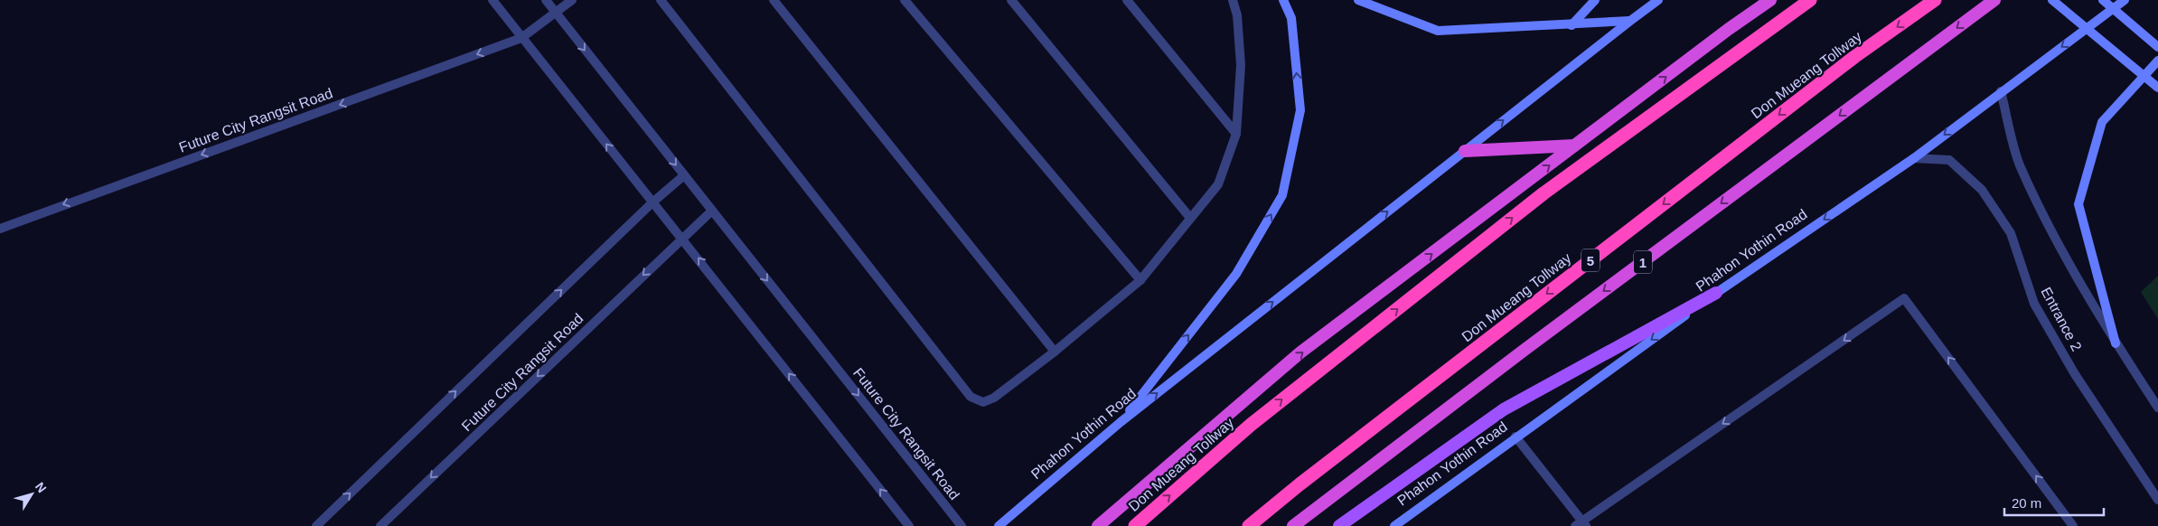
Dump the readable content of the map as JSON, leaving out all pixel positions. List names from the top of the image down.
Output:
{
  "streets": {
    "highway": ["Don Mueang Tollway", "5", "1"],
    "main road": ["Phahon Yothin Road"],
    "street": ["Future City Rangsit Road", "Entrance 2"]
  },
  "crossings": [
    ["Phahon Yothin Road", "Entrance 2"]
  ],
  "scale_bar": "20 m",
  "north": "top right"
}
